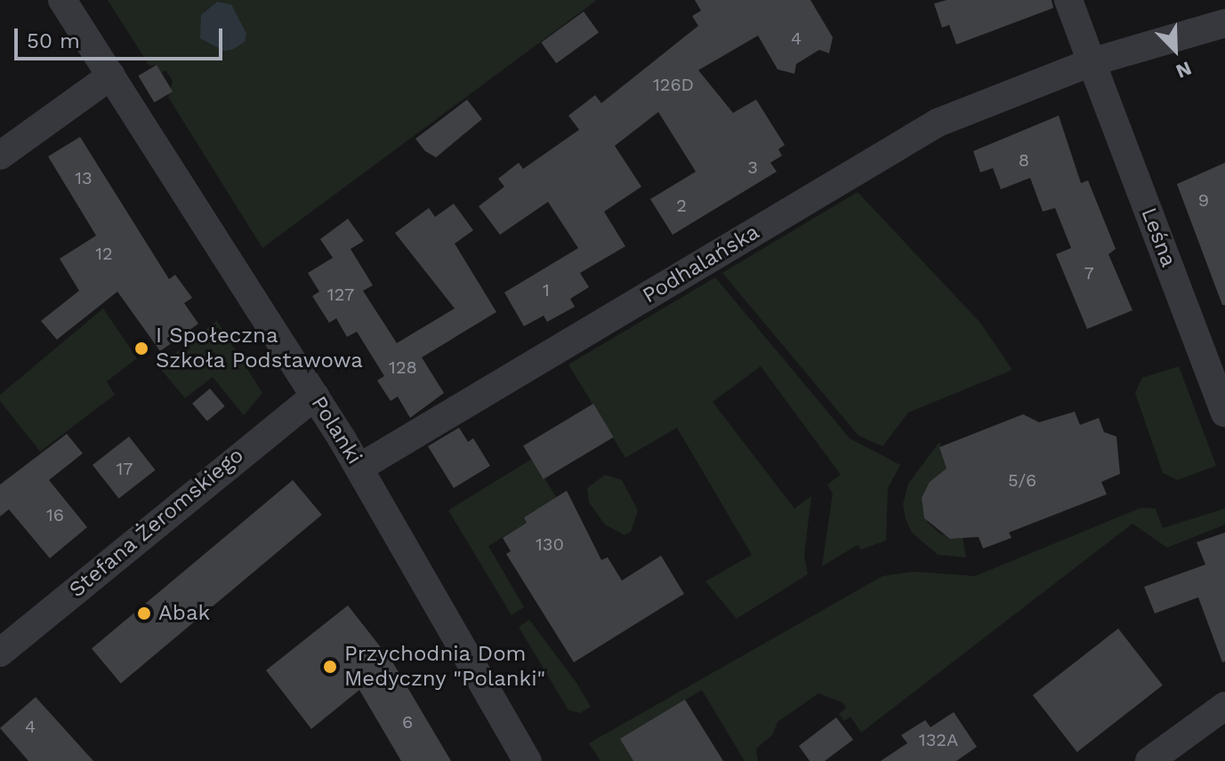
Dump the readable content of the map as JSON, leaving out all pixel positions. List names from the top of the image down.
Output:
{
  "streets": {
    "street": [
      "Leśna",
      "Podhalańska",
      "Polanki",
      "Stefana Żeromskiego"
    ]
  },
  "crossings": [
    ["Leśna", "Podhalańska"],
    ["Podhalańska", "Polanki"],
    ["Polanki", "Stefana Żeromskiego"]
  ],
  "places": ["I Społeczna Szkoła Podstawowa", "Abak", "Przychodnia Dom Medyczny \"Polanki\""],
  "house_numbers": [
    "4",
    "126D",
    "8",
    "3",
    "13",
    "9",
    "2",
    "12",
    "7",
    "1",
    "127",
    "128",
    "17",
    "5/6",
    "16",
    "130",
    "6",
    "4",
    "132A"
  ],
  "scale_bar": "50 m",
  "north": "bottom right"
}
